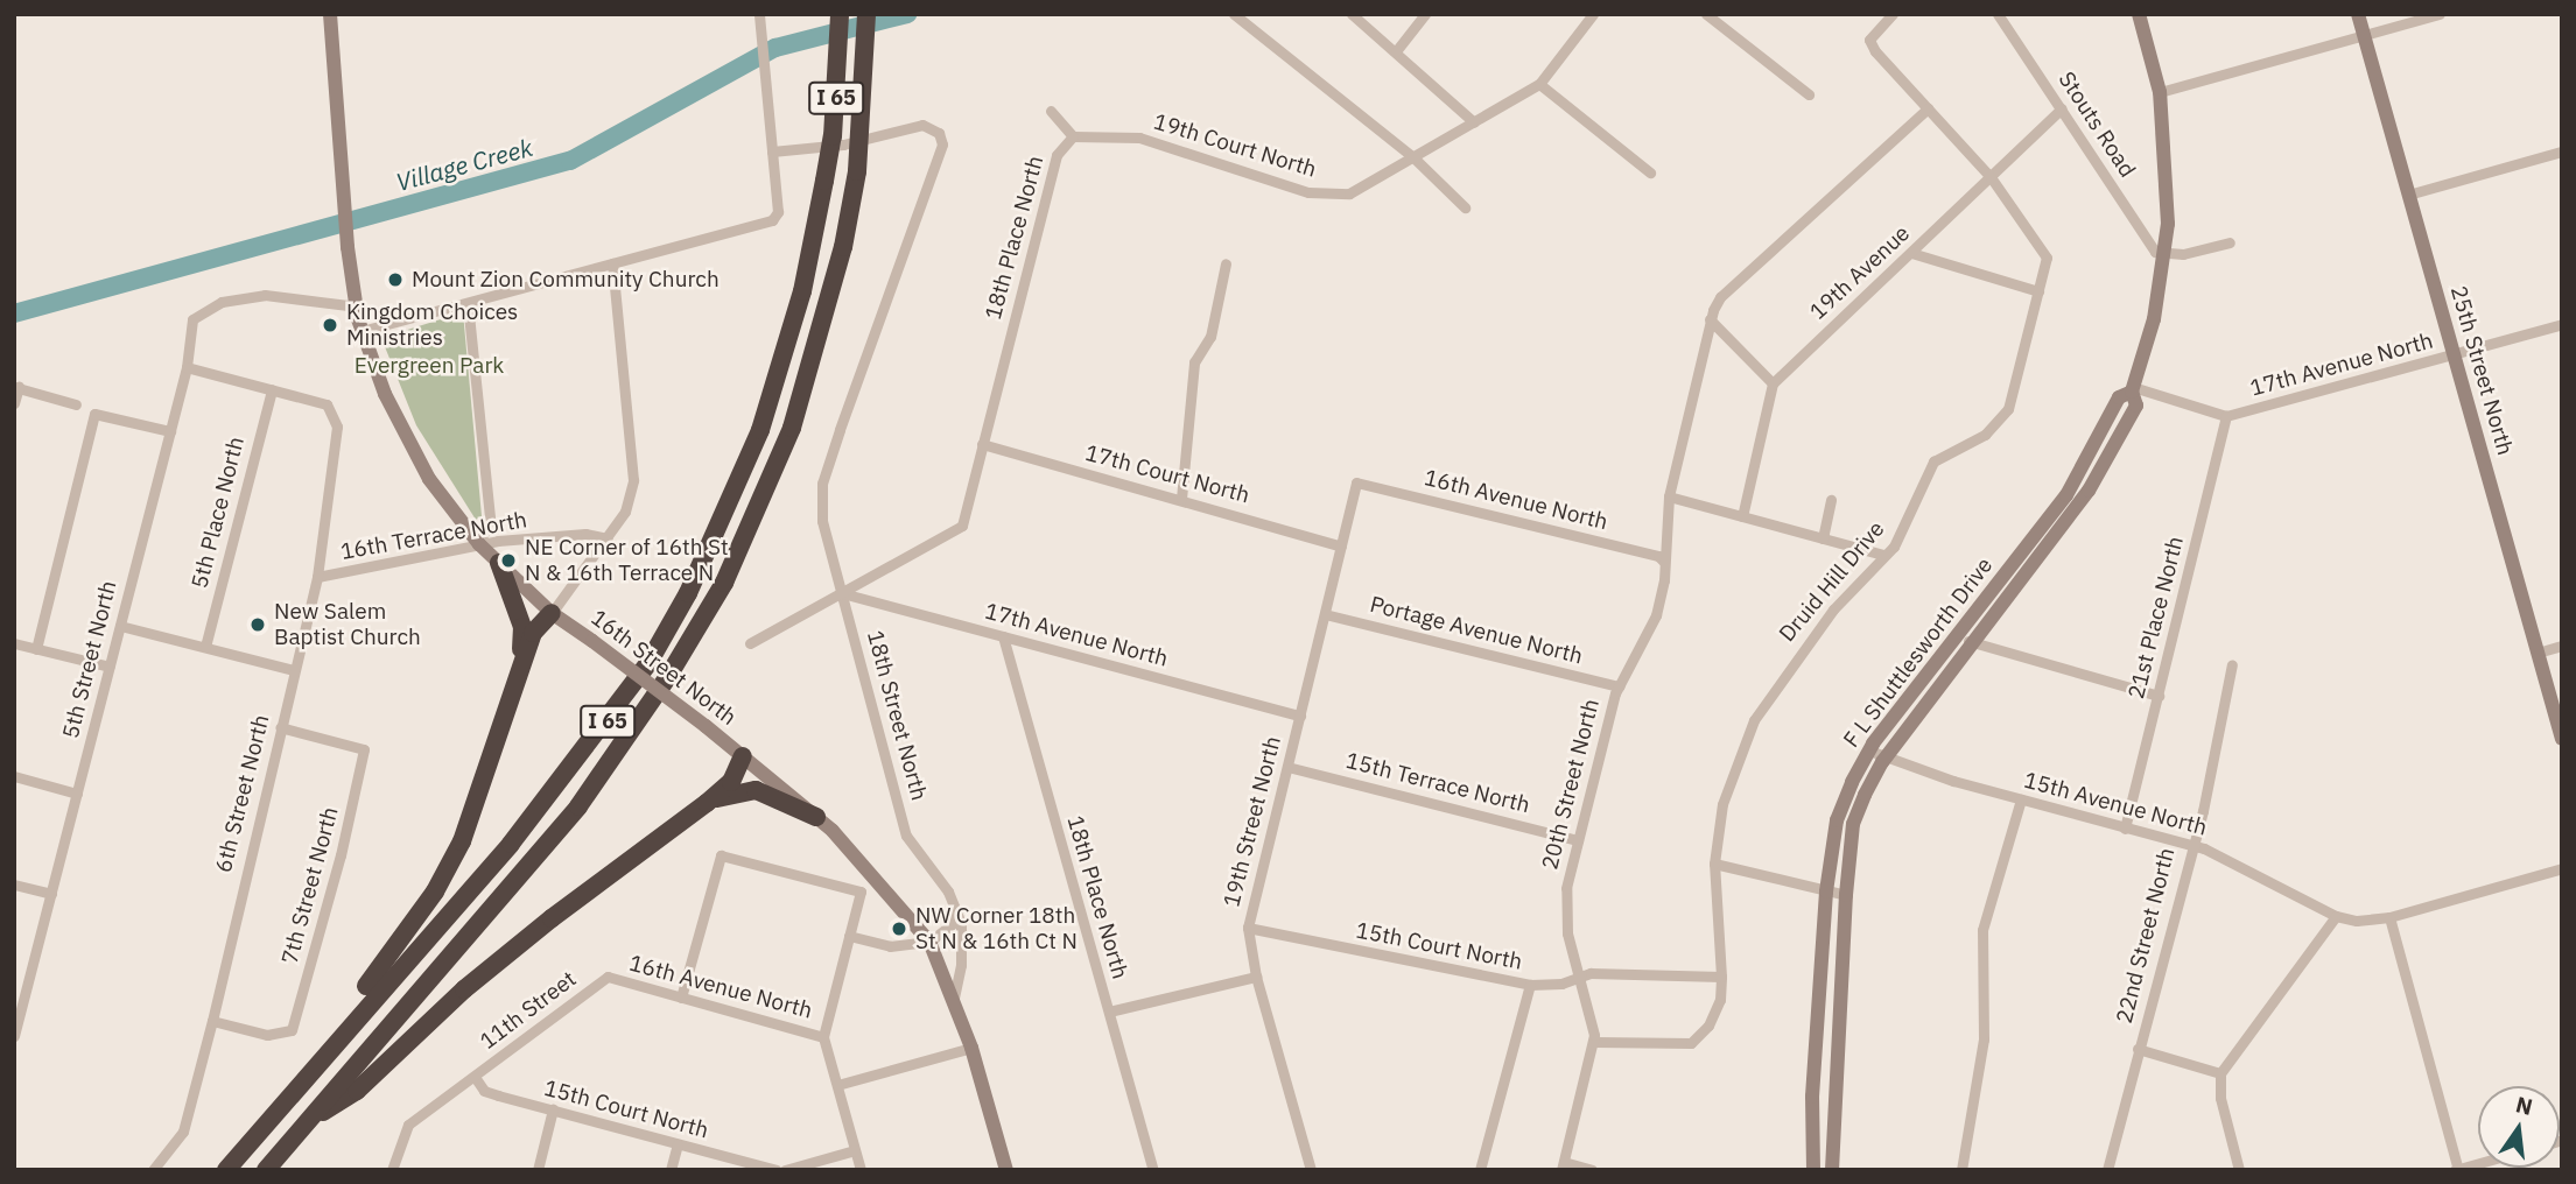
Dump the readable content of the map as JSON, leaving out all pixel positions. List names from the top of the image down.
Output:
{
  "streets": {
    "highway": ["I 65"],
    "street": [
      "Stouts Road",
      "19th Court North",
      "18th Place North",
      "19th Avenue",
      "17th Avenue North",
      "25th Street North",
      "17th Court North",
      "16th Avenue North",
      "5th Place North",
      "16th Terrace North",
      "Druid Hill Drive",
      "21st Place North",
      "Portage Avenue North",
      "F L Shuttlesworth Drive",
      "5th Street North",
      "16th Street North",
      "18th Street North",
      "15th Terrace North",
      "20th Street North",
      "6th Street North",
      "15th Avenue North",
      "19th Street North",
      "7th Street North",
      "22nd Street North",
      "15th Court North",
      "11th Street"
    ]
  },
  "crossings": [
    ["Stouts Road", "F L Shuttlesworth Drive"],
    ["19th Court North", "18th Place North"],
    ["18th Place North", "17th Avenue North"],
    ["18th Place North", "17th Court North"],
    ["18th Place North", "18th Street North"],
    ["19th Avenue", "Druid Hill Drive"],
    ["17th Avenue North", "25th Street North"],
    ["17th Avenue North", "21st Place North"],
    ["17th Avenue North", "F L Shuttlesworth Drive"],
    ["17th Avenue North", "18th Street North"],
    ["17th Avenue North", "19th Street North"],
    ["17th Court North", "19th Street North"],
    ["16th Avenue North", "20th Street North"],
    ["16th Avenue North", "19th Street North"],
    ["16th Avenue North", "11th Street"],
    ["5th Place North", "6th Street North"],
    ["16th Terrace North", "16th Street North"],
    ["16th Terrace North", "6th Street North"],
    ["Druid Hill Drive", "20th Street North"],
    ["Druid Hill Drive", "15th Court North"],
    ["21st Place North", "15th Avenue North"],
    ["Portage Avenue North", "20th Street North"],
    ["Portage Avenue North", "19th Street North"],
    ["F L Shuttlesworth Drive", "15th Avenue North"],
    ["5th Street North", "16th Street North"],
    ["16th Street North", "18th Street North"],
    ["15th Terrace North", "20th Street North"],
    ["15th Terrace North", "19th Street North"],
    ["20th Street North", "15th Court North"],
    ["6th Street North", "7th Street North"],
    ["15th Avenue North", "22nd Street North"],
    ["19th Street North", "15th Court North"],
    ["15th Court North", "11th Street"]
  ],
  "water": ["Village Creek"],
  "parks": ["Evergreen Park"],
  "places": [
    "Mount Zion Community Church",
    "Kingdom Choices Ministries",
    "NE Corner of 16th St N & 16th Terrace N",
    "New Salem Baptist Church",
    "NW Corner 18th St N & 16th Ct N"
  ],
  "north": "top"
}
